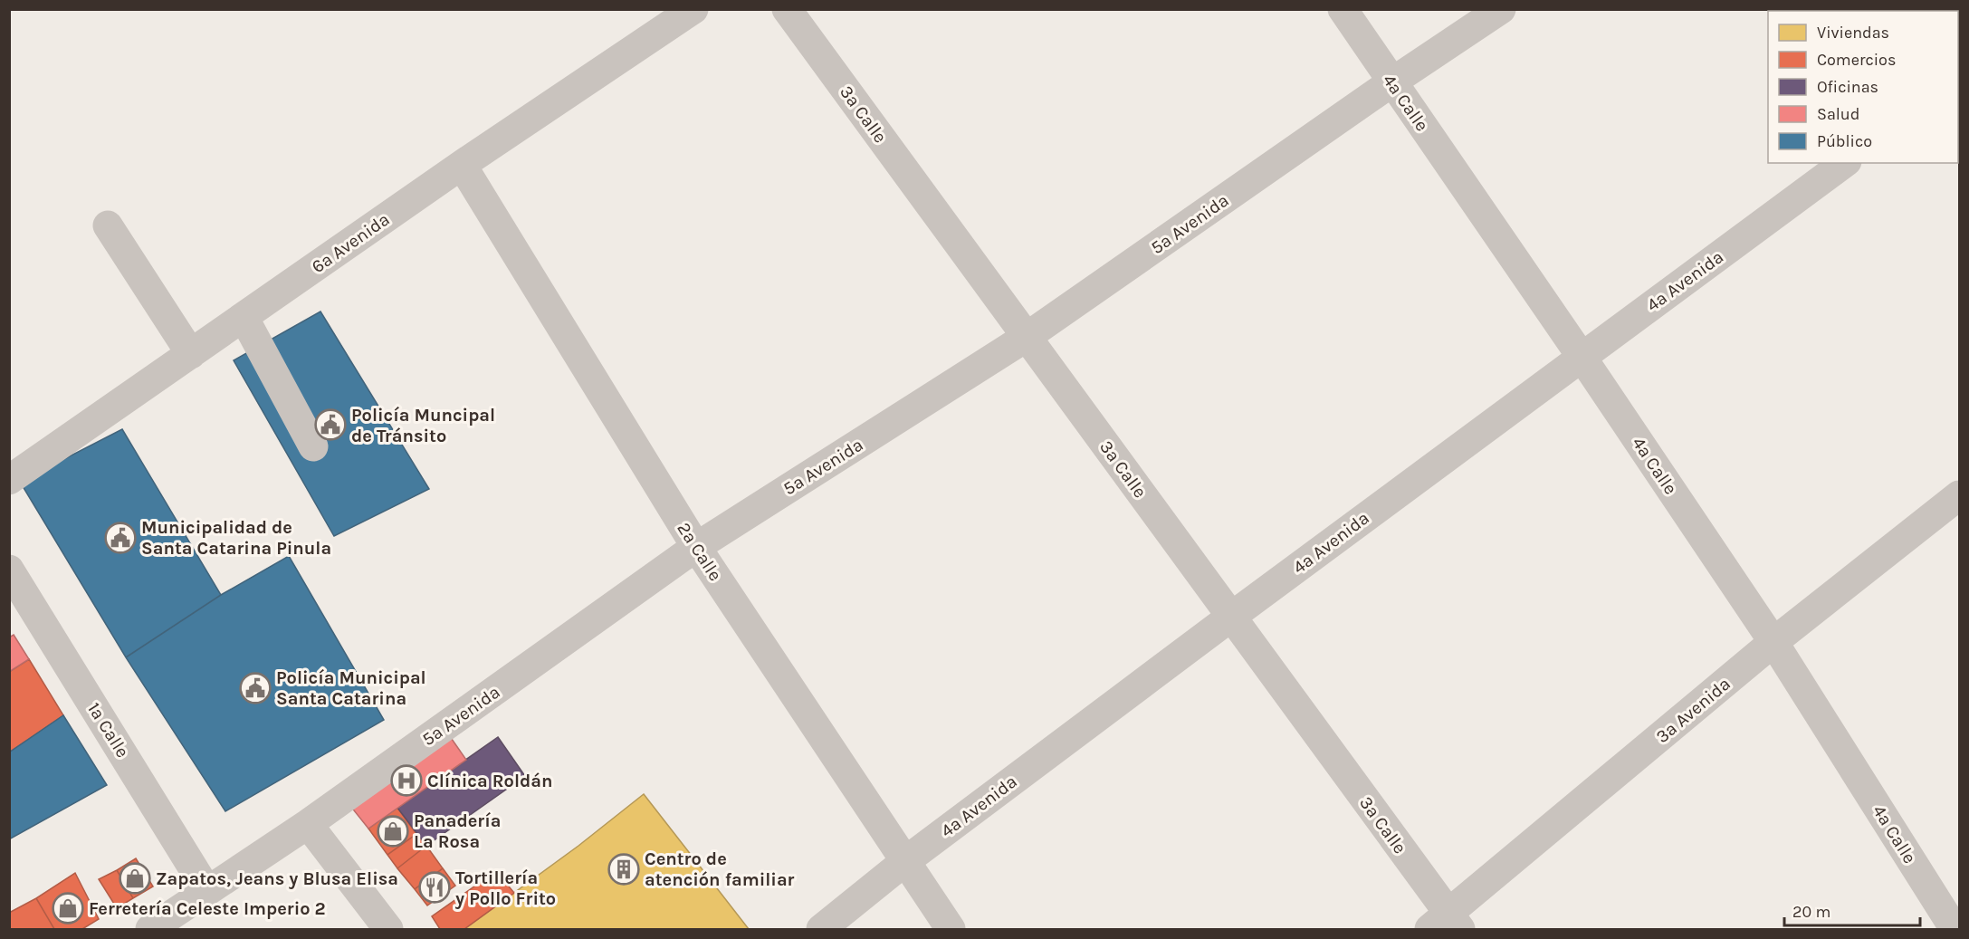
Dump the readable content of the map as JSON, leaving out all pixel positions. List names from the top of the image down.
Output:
{
  "streets": {
    "street": [
      "4a Calle",
      "3a Calle",
      "5a Avenida",
      "6a Avenida",
      "4a Avenida",
      "2a Calle",
      "3a Avenida",
      "1a Calle"
    ]
  },
  "crossings": [
    ["4a Calle", "5a Avenida"],
    ["4a Calle", "4a Avenida"],
    ["4a Calle", "3a Avenida"],
    ["3a Calle", "5a Avenida"],
    ["3a Calle", "4a Avenida"],
    ["3a Calle", "3a Avenida"],
    ["5a Avenida", "2a Calle"],
    ["5a Avenida", "1a Calle"],
    ["6a Avenida", "2a Calle"],
    ["4a Avenida", "2a Calle"]
  ],
  "places": {
    "public building": ["Policía Muncipal de Tránsito", "Municipalidad de Santa Catarina Pinula", "Policía Municipal Santa Catarina"],
    "hospital": ["Clínica Roldán"],
    "shop": ["Panadería La Rosa", "Zapatos, Jeans y Blusa Elisa", "Ferretería Celeste Imperio 2"],
    "building": ["Centro de atención familiar"],
    "restaurant": ["Tortillería y Pollo Frito"]
  },
  "legend": [
    "Viviendas",
    "Comercios",
    "Oficinas",
    "Salud",
    "Público"
  ],
  "scale_bar": "20 m"
}
